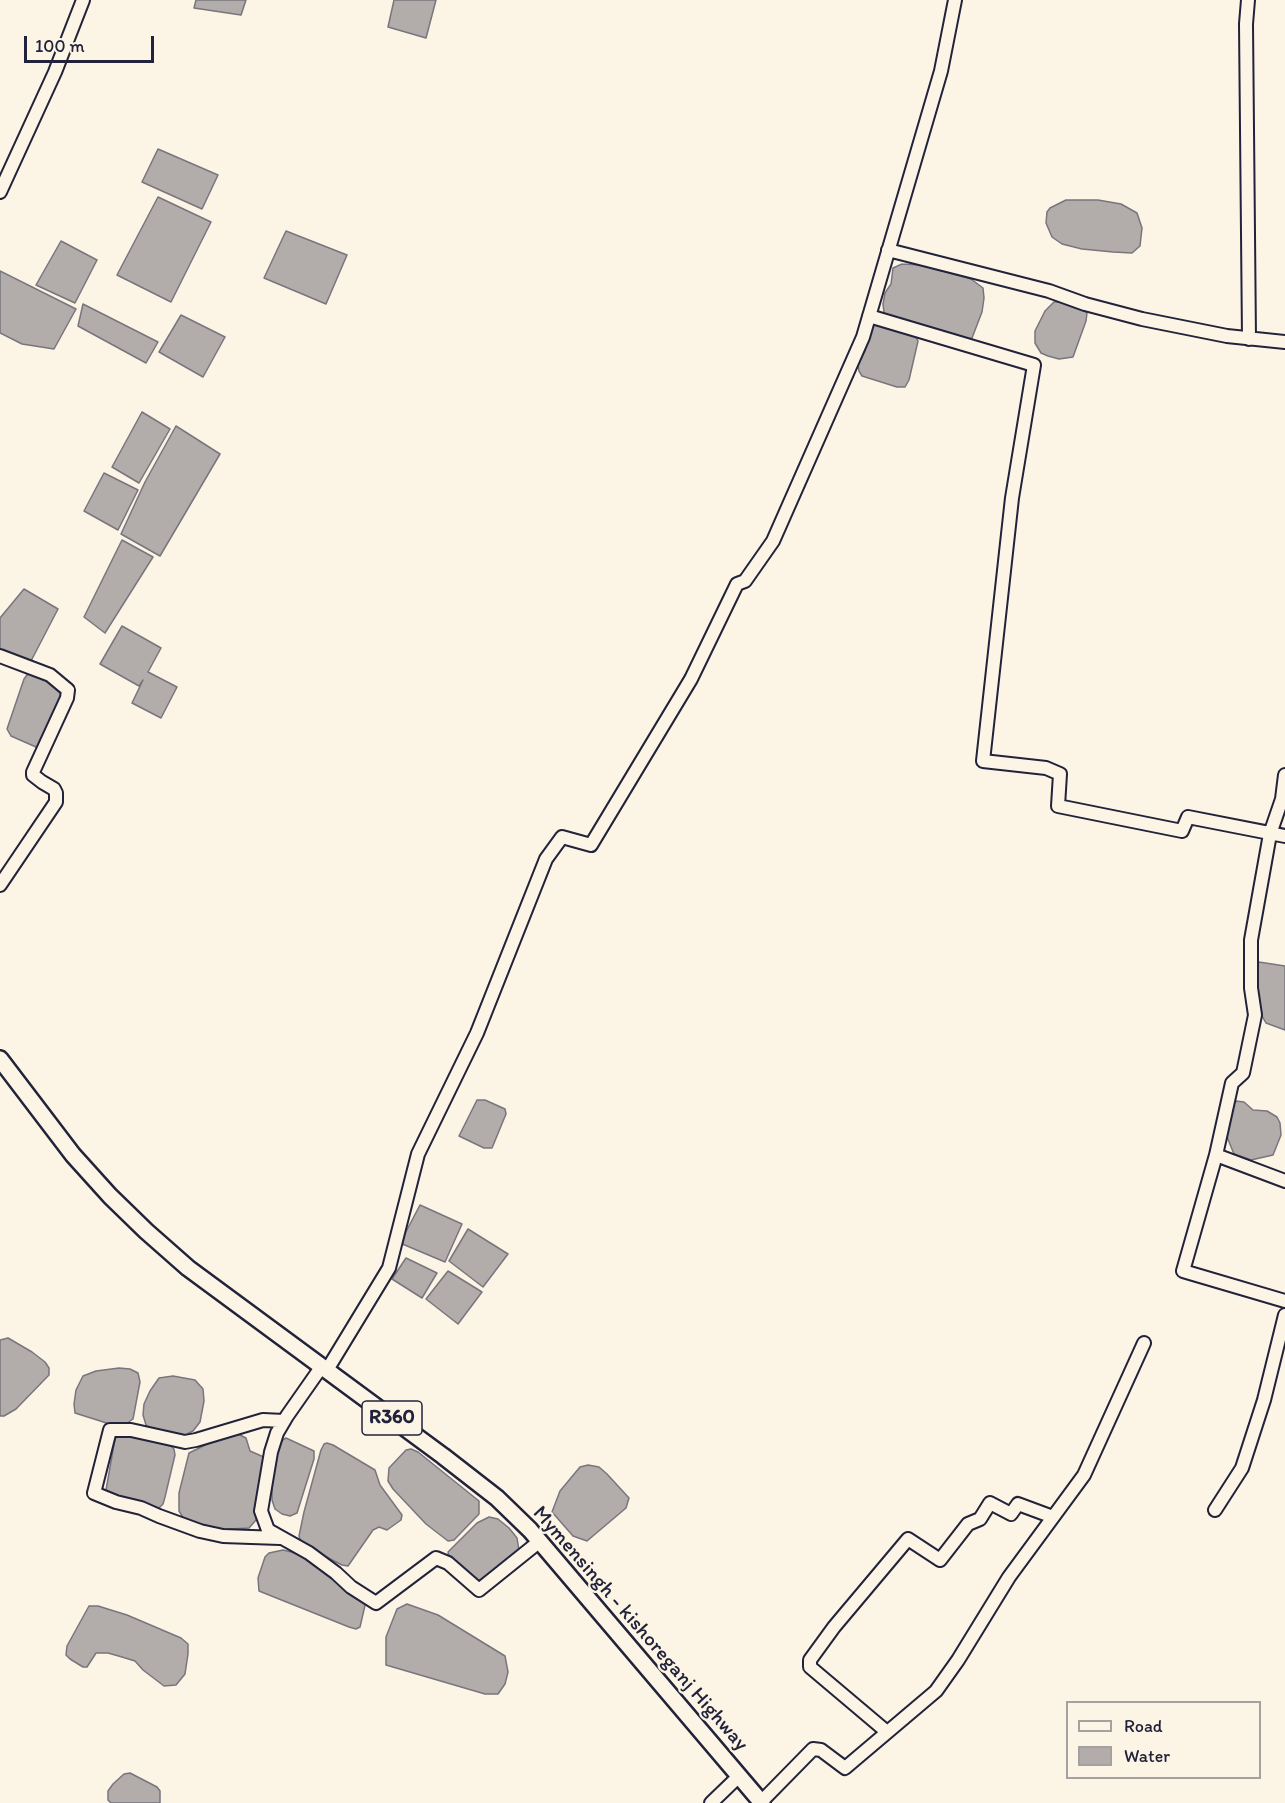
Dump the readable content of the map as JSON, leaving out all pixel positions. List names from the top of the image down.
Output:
{
  "streets": {
    "main road": ["R360", "Mymensingh - kishoreganj Highway"]
  },
  "legend": ["Road", "Water"],
  "scale_bar": "100 m"
}
